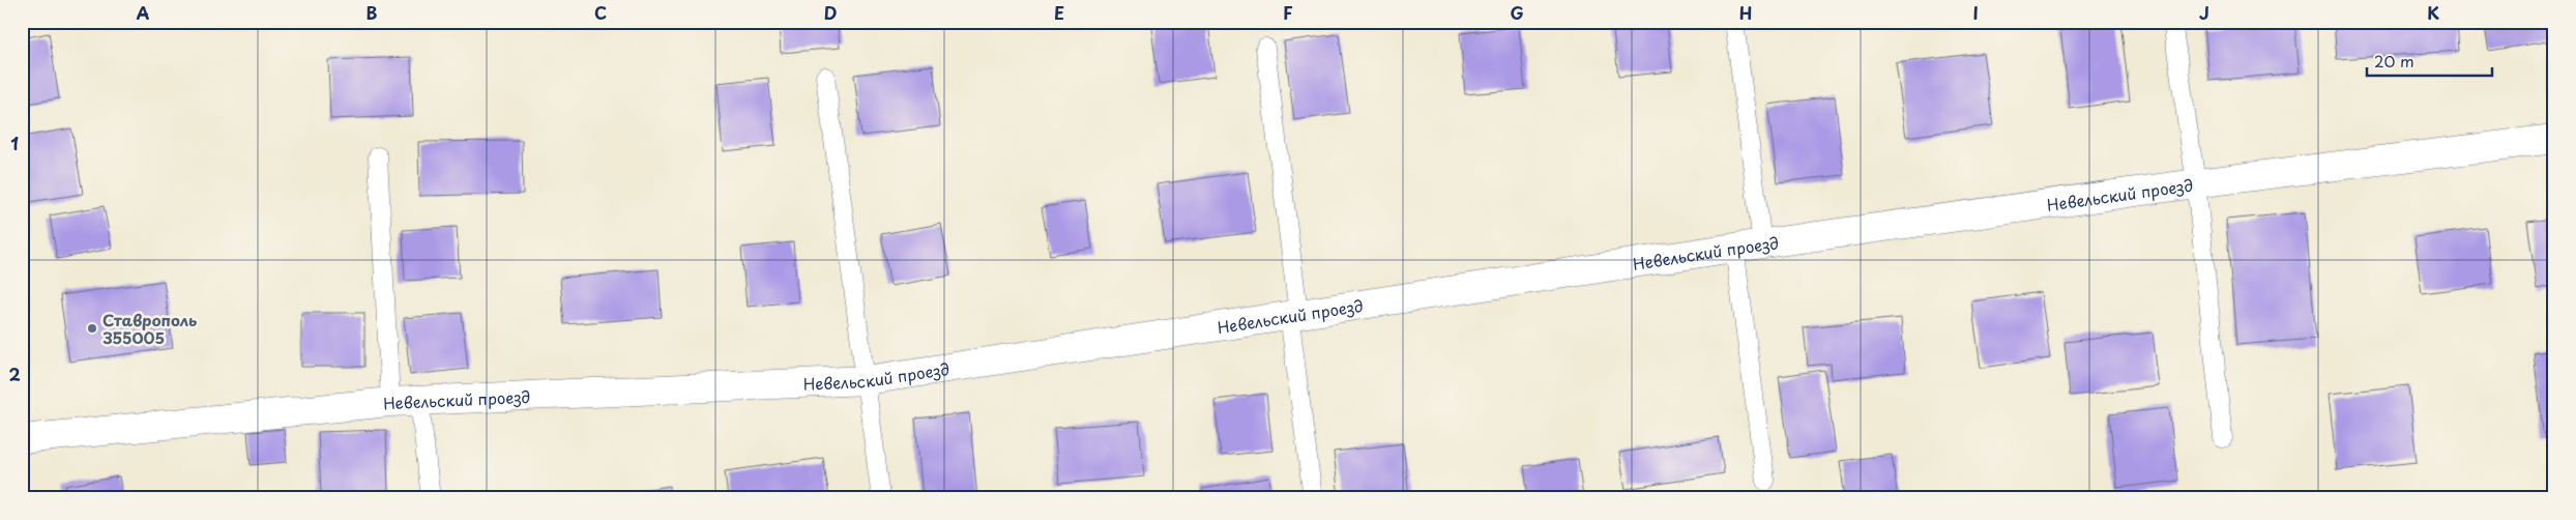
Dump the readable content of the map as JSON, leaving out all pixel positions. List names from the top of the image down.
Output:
{
  "streets": {
    "street": ["Невельский проезд"]
  },
  "places": ["Ставрополь 355005"],
  "scale_bar": "20 m",
  "grid": {
    "columns": [
      "A",
      "B",
      "C",
      "D",
      "E",
      "F",
      "G",
      "H",
      "I",
      "J",
      "K"
    ],
    "rows": ["1", "2"]
  }
}
